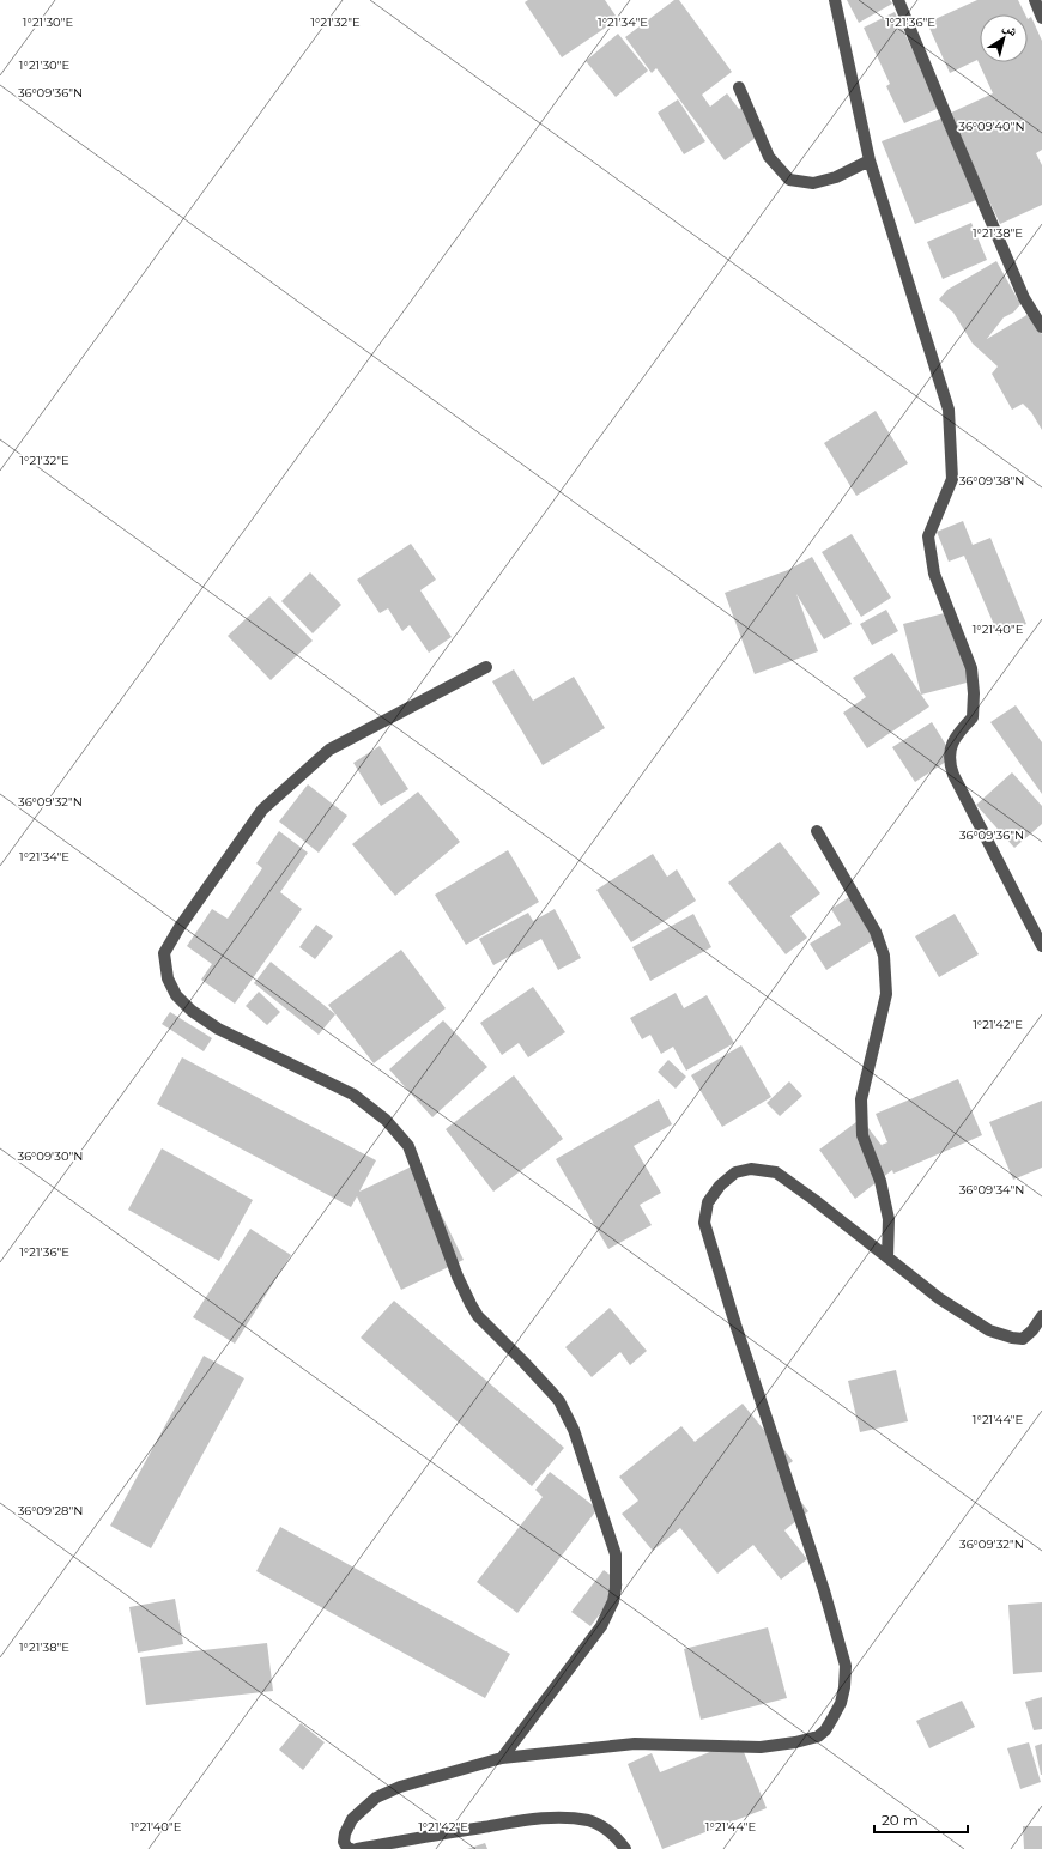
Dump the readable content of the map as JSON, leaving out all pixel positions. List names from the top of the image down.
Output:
{
  "scale_bar": "20 m",
  "north": "top right",
  "coordinates": [
    "1°21'30\"E",
    "1°21'32\"E",
    "1°21'34\"E",
    "1°21'36\"E",
    "36°09'36\"N",
    "36°09'40\"N",
    "1°21'38\"E",
    "36°09'38\"N",
    "1°21'40\"E",
    "36°09'32\"N",
    "1°21'42\"E",
    "36°09'30\"N",
    "36°09'34\"N",
    "1°21'44\"E",
    "36°09'28\"N"
  ]
}
